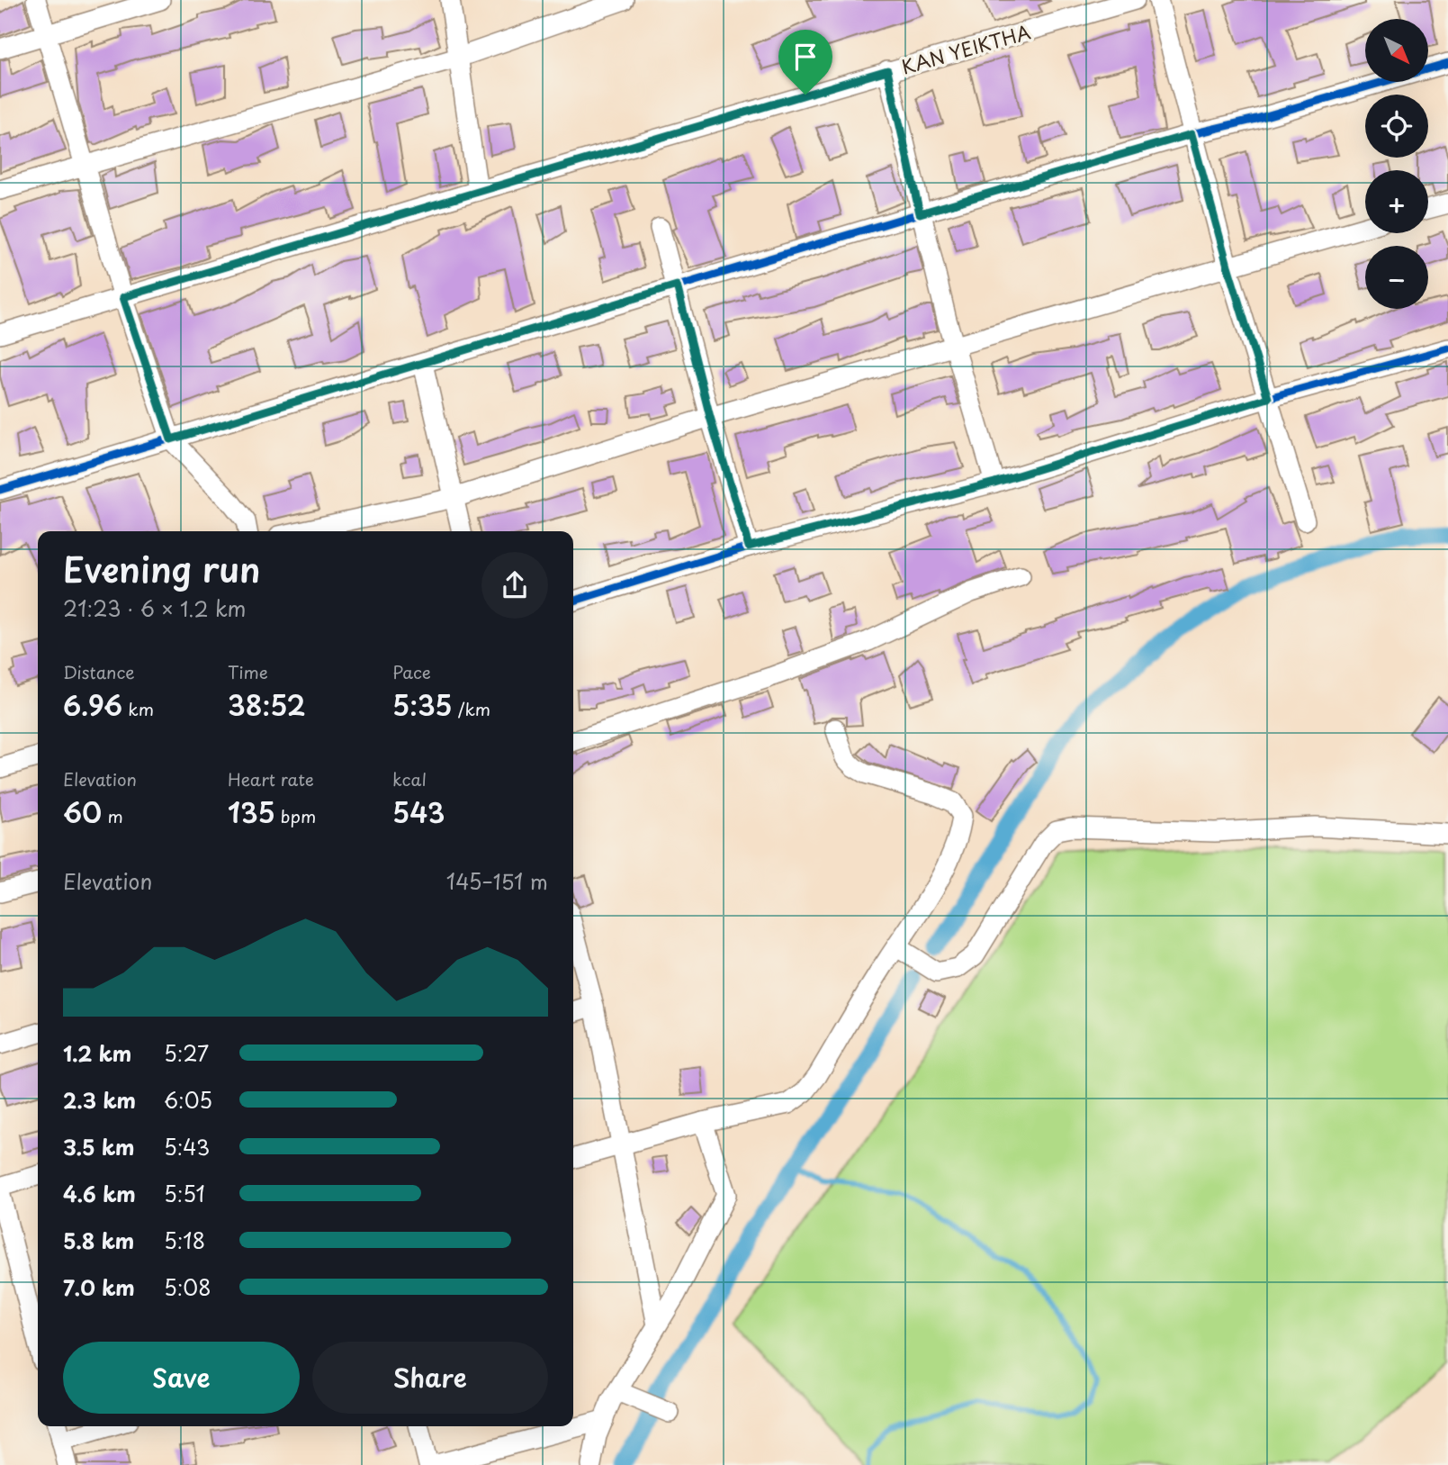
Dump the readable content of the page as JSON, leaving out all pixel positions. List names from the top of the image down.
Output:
{
  "streets": {
    "street": ["KAN YEIKTHA"]
  },
  "north": "bottom right",
  "page": {
    "map_buttons": ["+", "−"],
    "heading": ["Evening run", "21:23 · 6 × 1.2 km"],
    "stats": [
      ["Distance", "6.96 km"],
      ["Time", "38:52"],
      ["Pace", "5:35 /km"],
      ["Elevation", "60 m"],
      ["Heart rate", "135 bpm"],
      ["kcal", "543"]
    ],
    "chart": ["Elevation", "145–151 m"],
    "list": [
      {
        "name": "1.2 km",
        "note": "5:27"
      },
      {
        "name": "2.3 km",
        "note": "6:05"
      },
      {
        "name": "3.5 km",
        "note": "5:43"
      },
      {
        "name": "4.6 km",
        "note": "5:51"
      },
      {
        "name": "5.8 km",
        "note": "5:18"
      },
      {
        "name": "7.0 km",
        "note": "5:08"
      }
    ],
    "buttons": ["Save", "Share"]
  }
}
